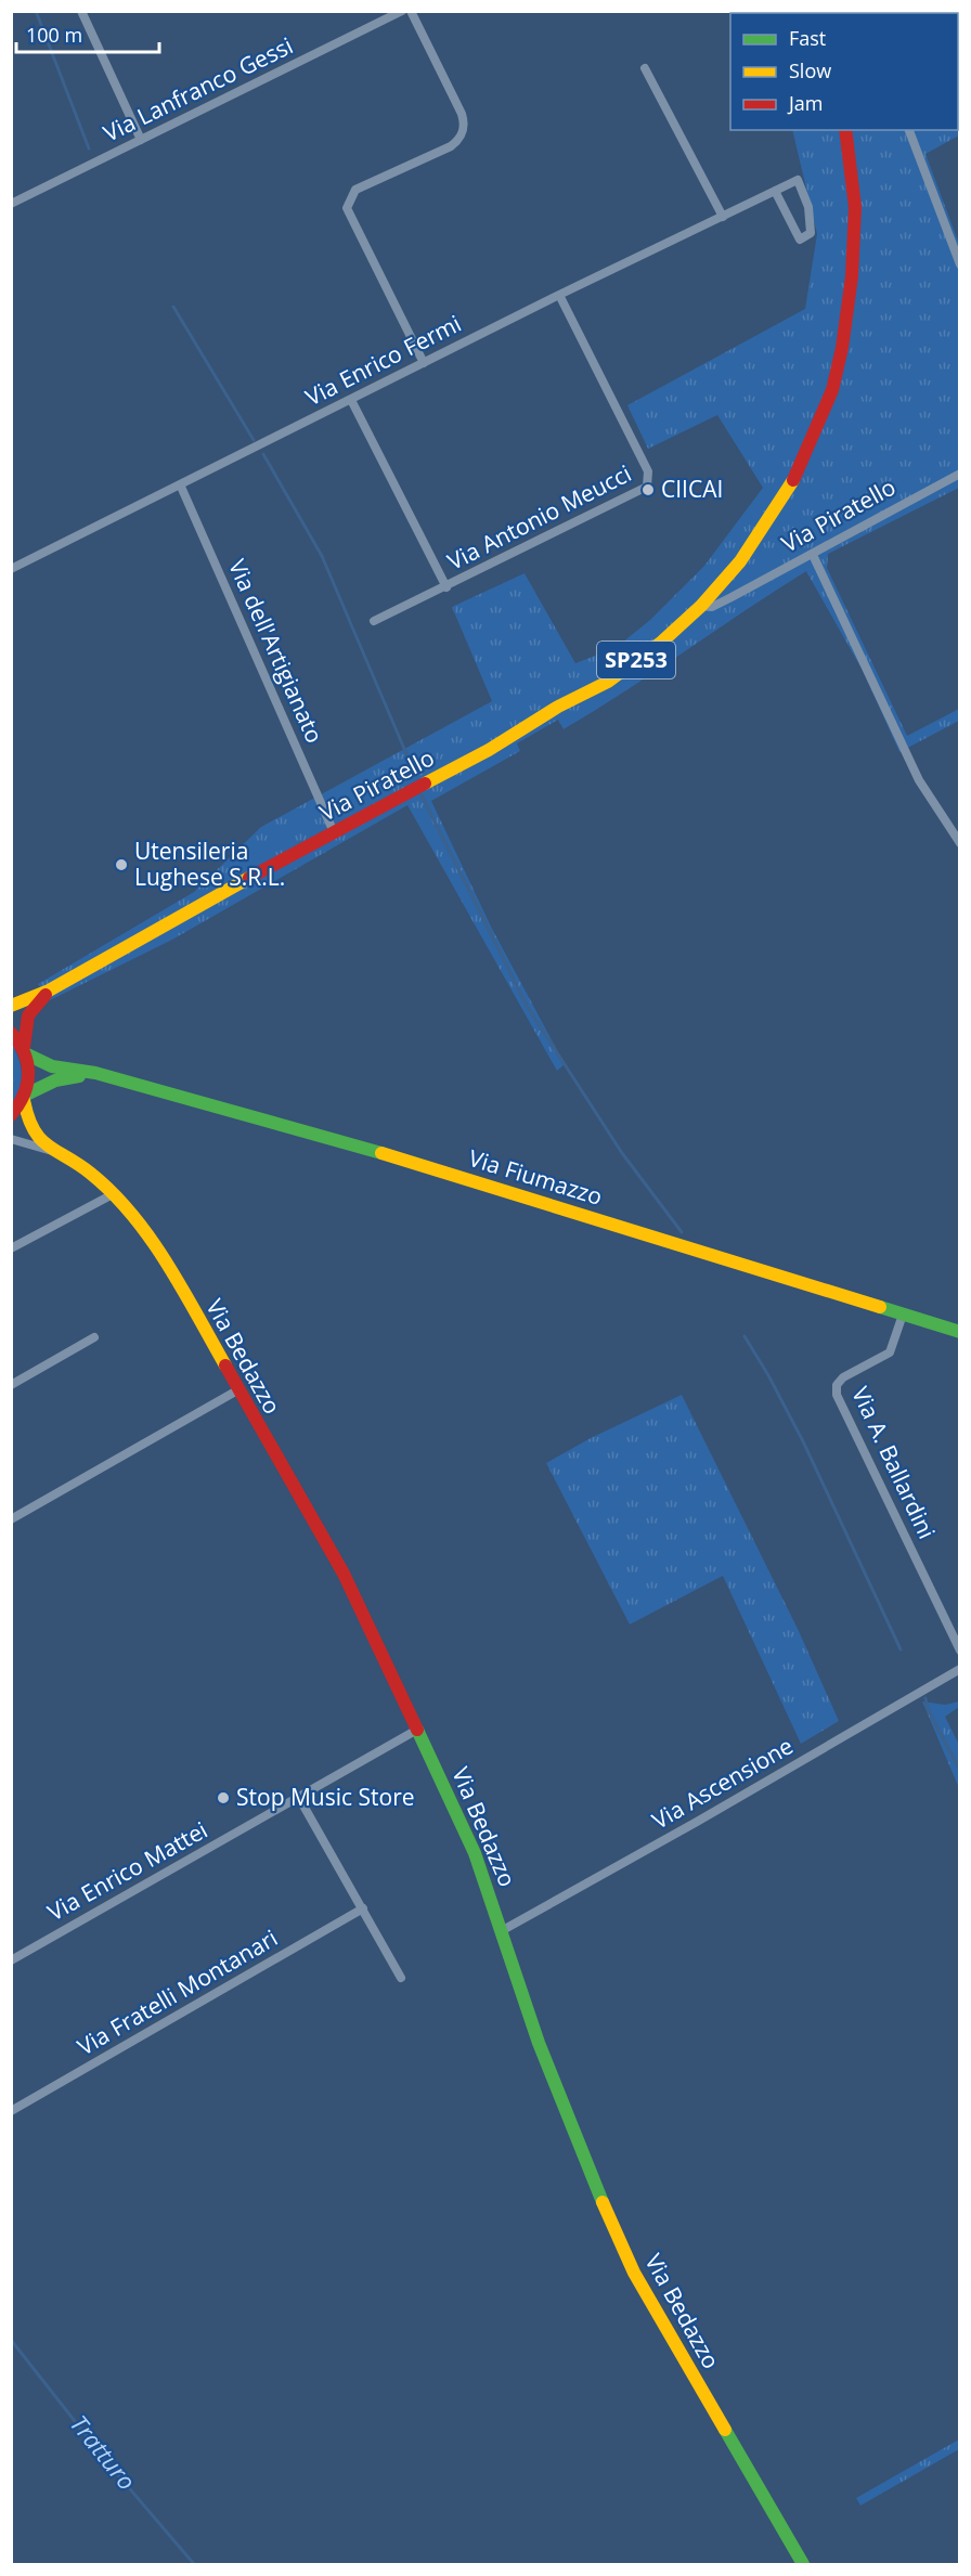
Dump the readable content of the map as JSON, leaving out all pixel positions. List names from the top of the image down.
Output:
{
  "streets": {
    "street": [
      "Via Lanfranco Gessi",
      "Via Enrico Fermi",
      "Via Piratello",
      "Via Antonio Meucci",
      "Via dell'Artigianato",
      "SP253",
      "Via Fiumazzo",
      "Via Bedazzo",
      "Via A. Ballardini",
      "Via Ascensione",
      "Via Enrico Mattei",
      "Via Fratelli Montanari"
    ]
  },
  "crossings": [
    ["Via Enrico Fermi", "Via Antonio Meucci"],
    ["Via Enrico Fermi", "Via dell'Artigianato"],
    ["Via Piratello", "Via dell'Artigianato"],
    ["Via Piratello", "SP253"],
    ["Via Piratello", "Via Fiumazzo"],
    ["SP253", "Via Fiumazzo"],
    ["SP253", "Via Bedazzo"],
    ["Via Fiumazzo", "Via Bedazzo"],
    ["Via Fiumazzo", "Via A. Ballardini"],
    ["Via Bedazzo", "Via Ascensione"],
    ["Via Bedazzo", "Via Enrico Mattei"]
  ],
  "water": ["Tratturo"],
  "places": ["CIICAI", "Utensileria Lughese S.R.L.", "Stop Music Store"],
  "legend": ["Fast", "Slow", "Jam"],
  "scale_bar": "100 m"
}
